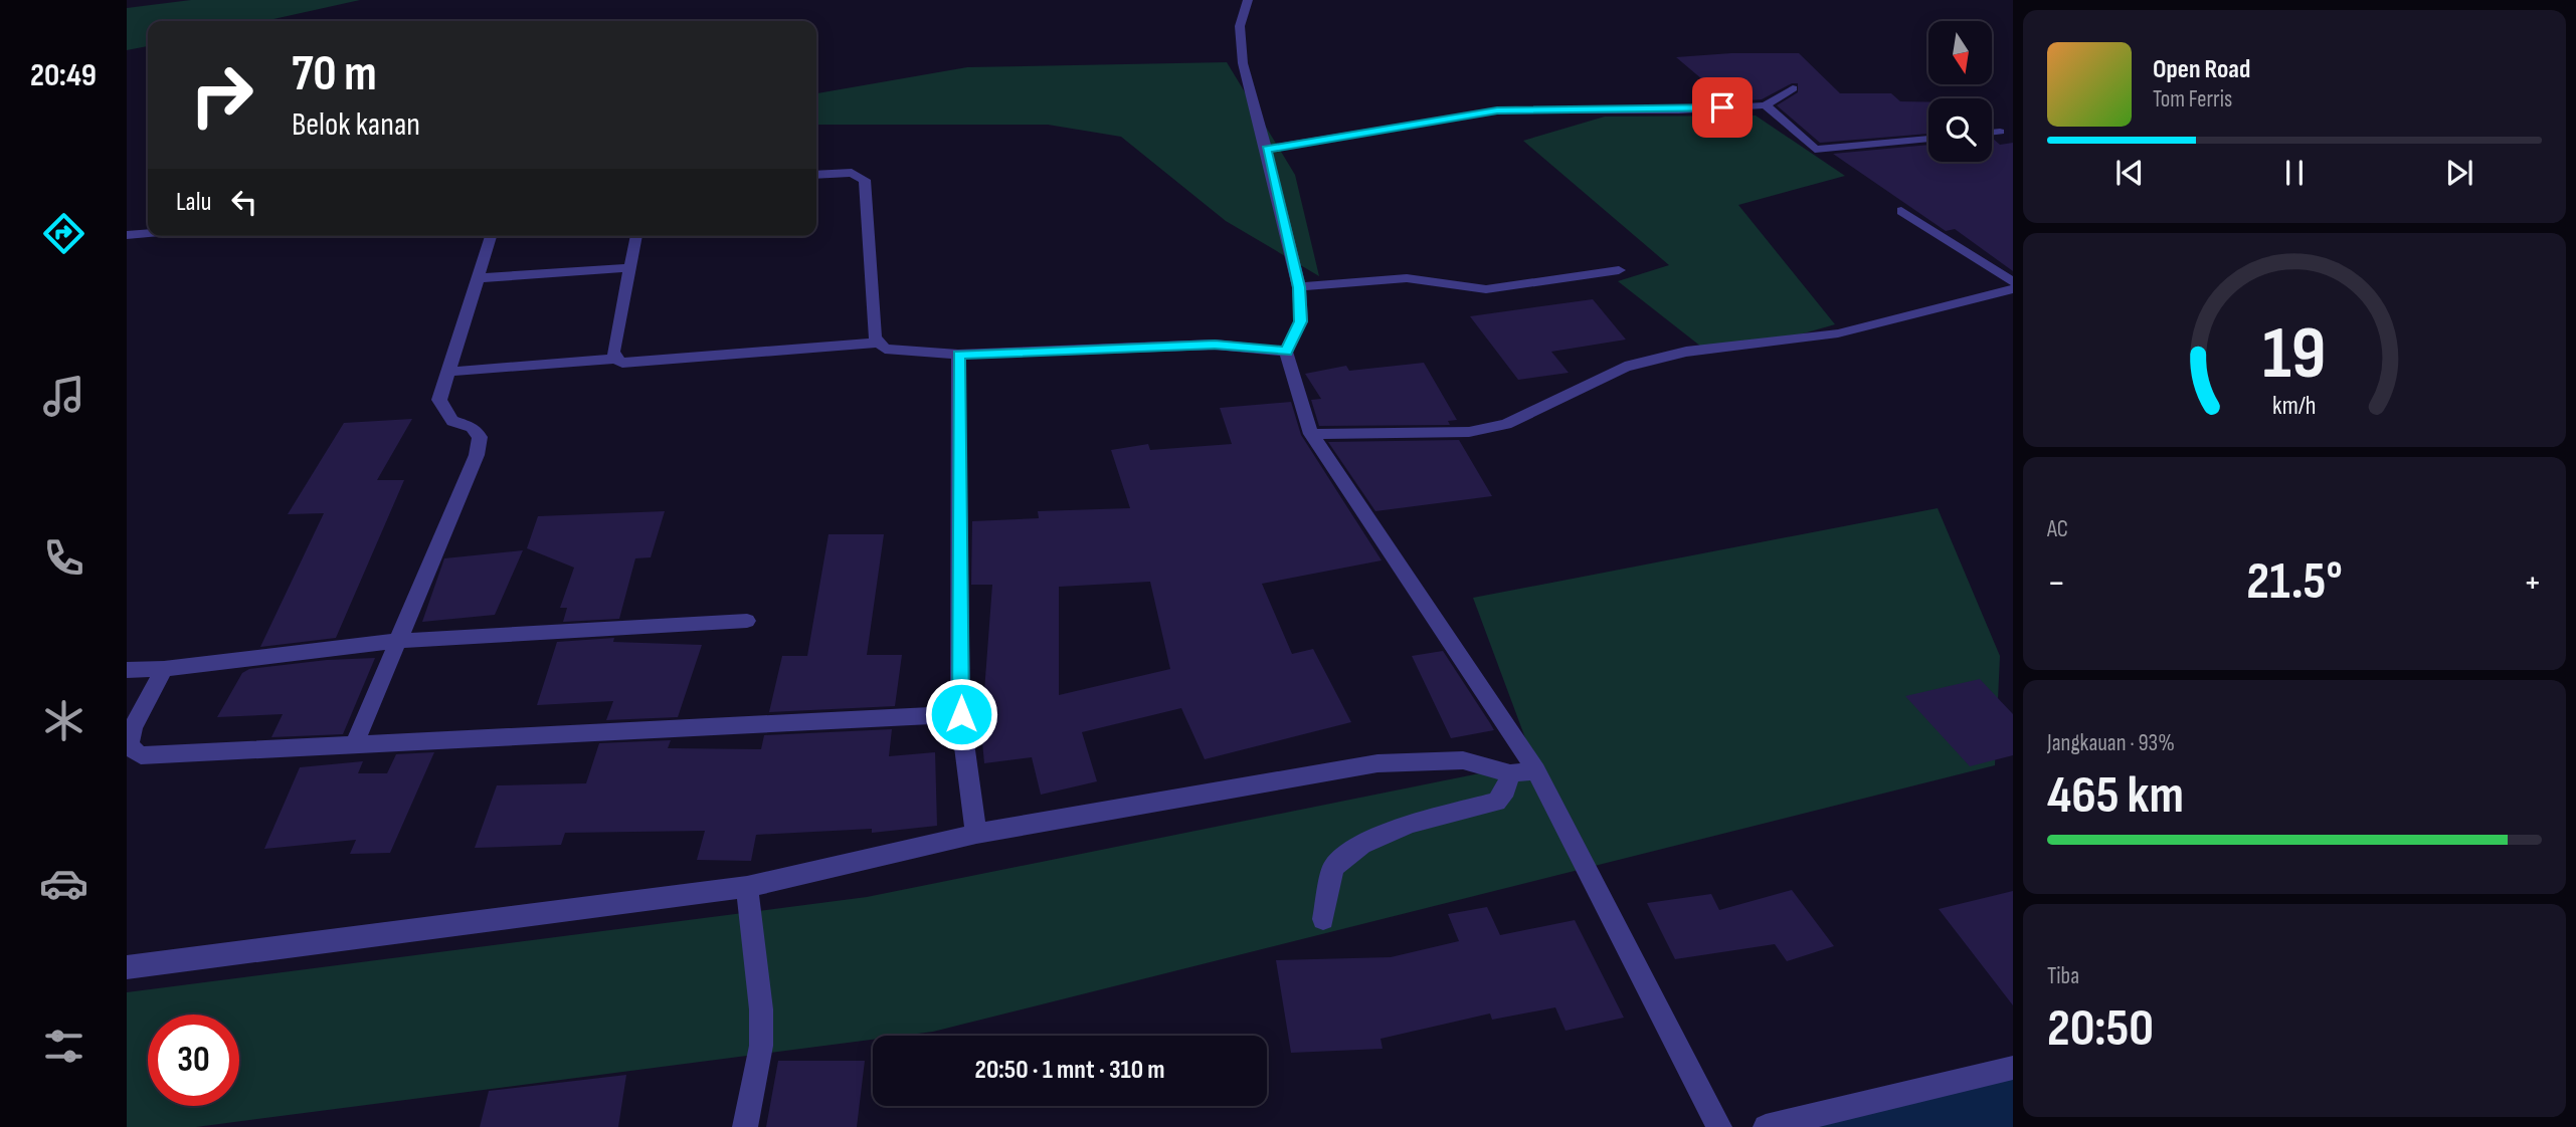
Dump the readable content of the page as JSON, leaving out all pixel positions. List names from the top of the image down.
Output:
{
  "north": "bottom",
  "page": {
    "tabs": "20:49",
    "turn": ["70 m", "Belok kanan"],
    "song": ["Open Road", "Tom Ferris"],
    "then": "Lalu",
    "tile": [
      "AC",
      ["Jangkauan · 93%", "465 km"],
      ["Tiba", "20:50"]
    ],
    "heat": ["−", "21.5°", "+"],
    "limit": "30",
    "trip": "20:50 · 1 mnt · 310 m",
    "gauge": ["19", "km/h"]
  }
}
